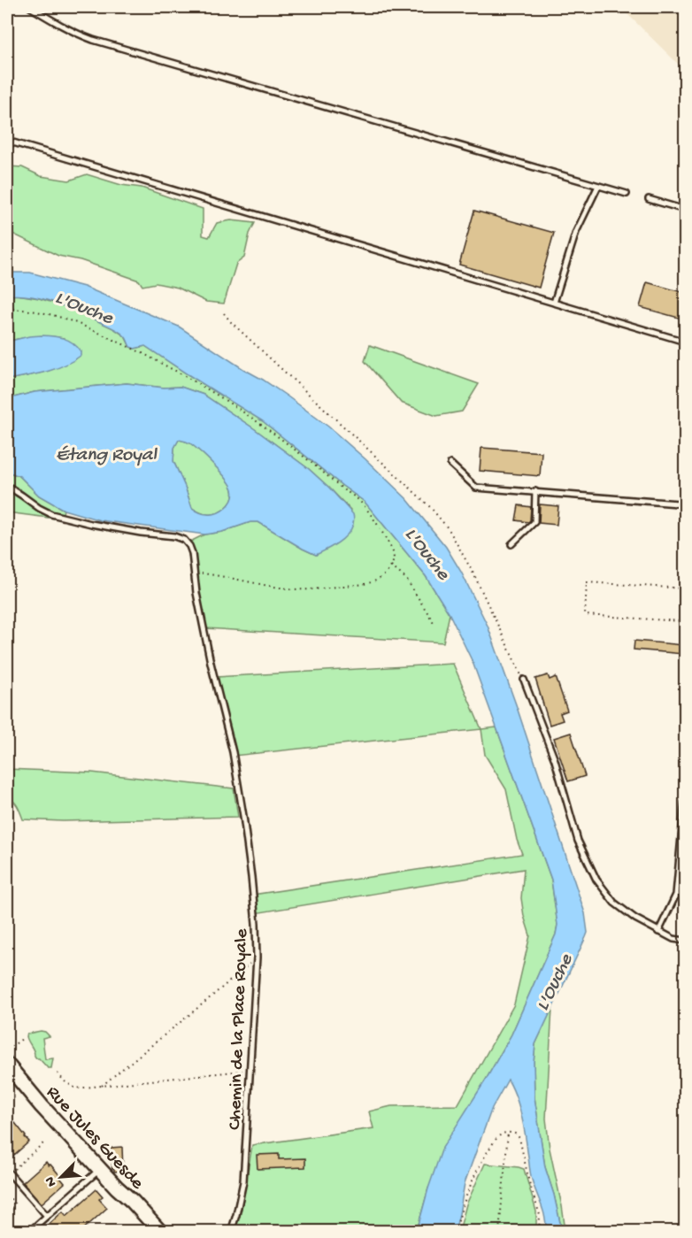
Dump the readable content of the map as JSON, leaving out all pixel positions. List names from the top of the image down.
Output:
{
  "streets": {
    "street": ["Rue Jules Guesde"],
    "lane": ["Chemin de la Place Royale"]
  },
  "water": ["L'Ouche", "Étang Royal"],
  "north": "bottom left"
}
